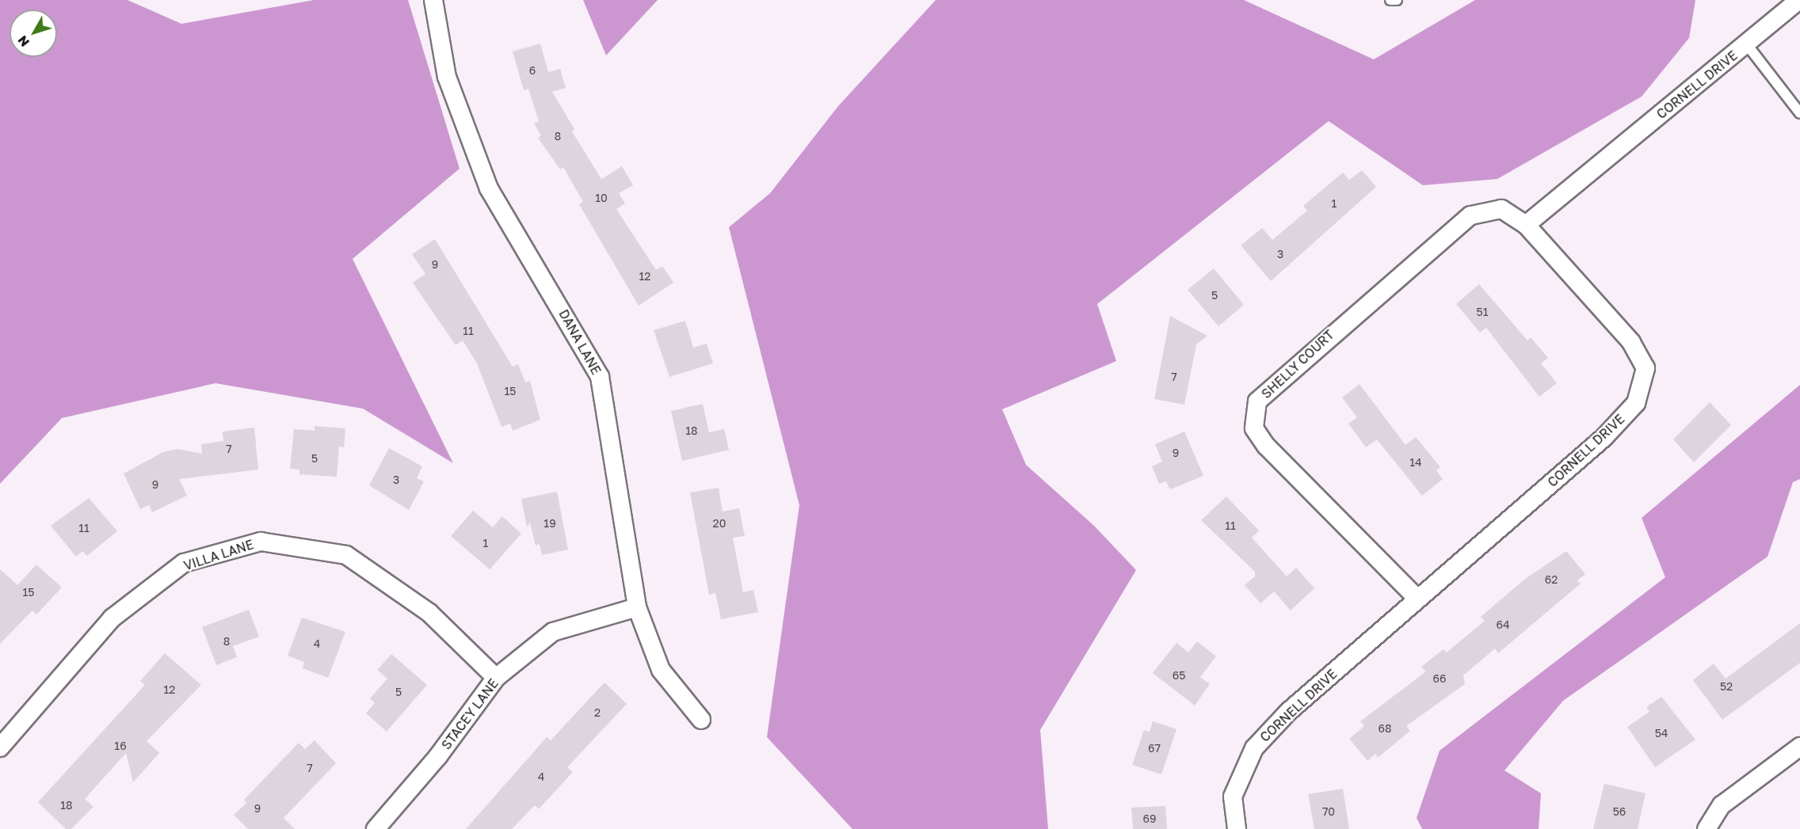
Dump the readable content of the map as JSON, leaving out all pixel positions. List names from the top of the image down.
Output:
{
  "streets": {
    "street": [
      "CORNELL DRIVE",
      "DANA LANE",
      "SHELLY COURT",
      "VILLA LANE",
      "STACEY LANE"
    ]
  },
  "crossings": [
    ["CORNELL DRIVE", "SHELLY COURT"],
    ["DANA LANE", "STACEY LANE"],
    ["VILLA LANE", "STACEY LANE"]
  ],
  "house_numbers": [
    "6",
    "8",
    "10",
    "1",
    "3",
    "9",
    "12",
    "5",
    "51",
    "11",
    "7",
    "15",
    "18",
    "7",
    "9",
    "5",
    "14",
    "3",
    "9",
    "19",
    "20",
    "11",
    "11",
    "1",
    "62",
    "15",
    "64",
    "8",
    "4",
    "65",
    "66",
    "52",
    "12",
    "5",
    "2",
    "68",
    "54",
    "16",
    "67",
    "7",
    "4",
    "18",
    "9",
    "70",
    "56",
    "69"
  ],
  "north": "bottom left"
}
